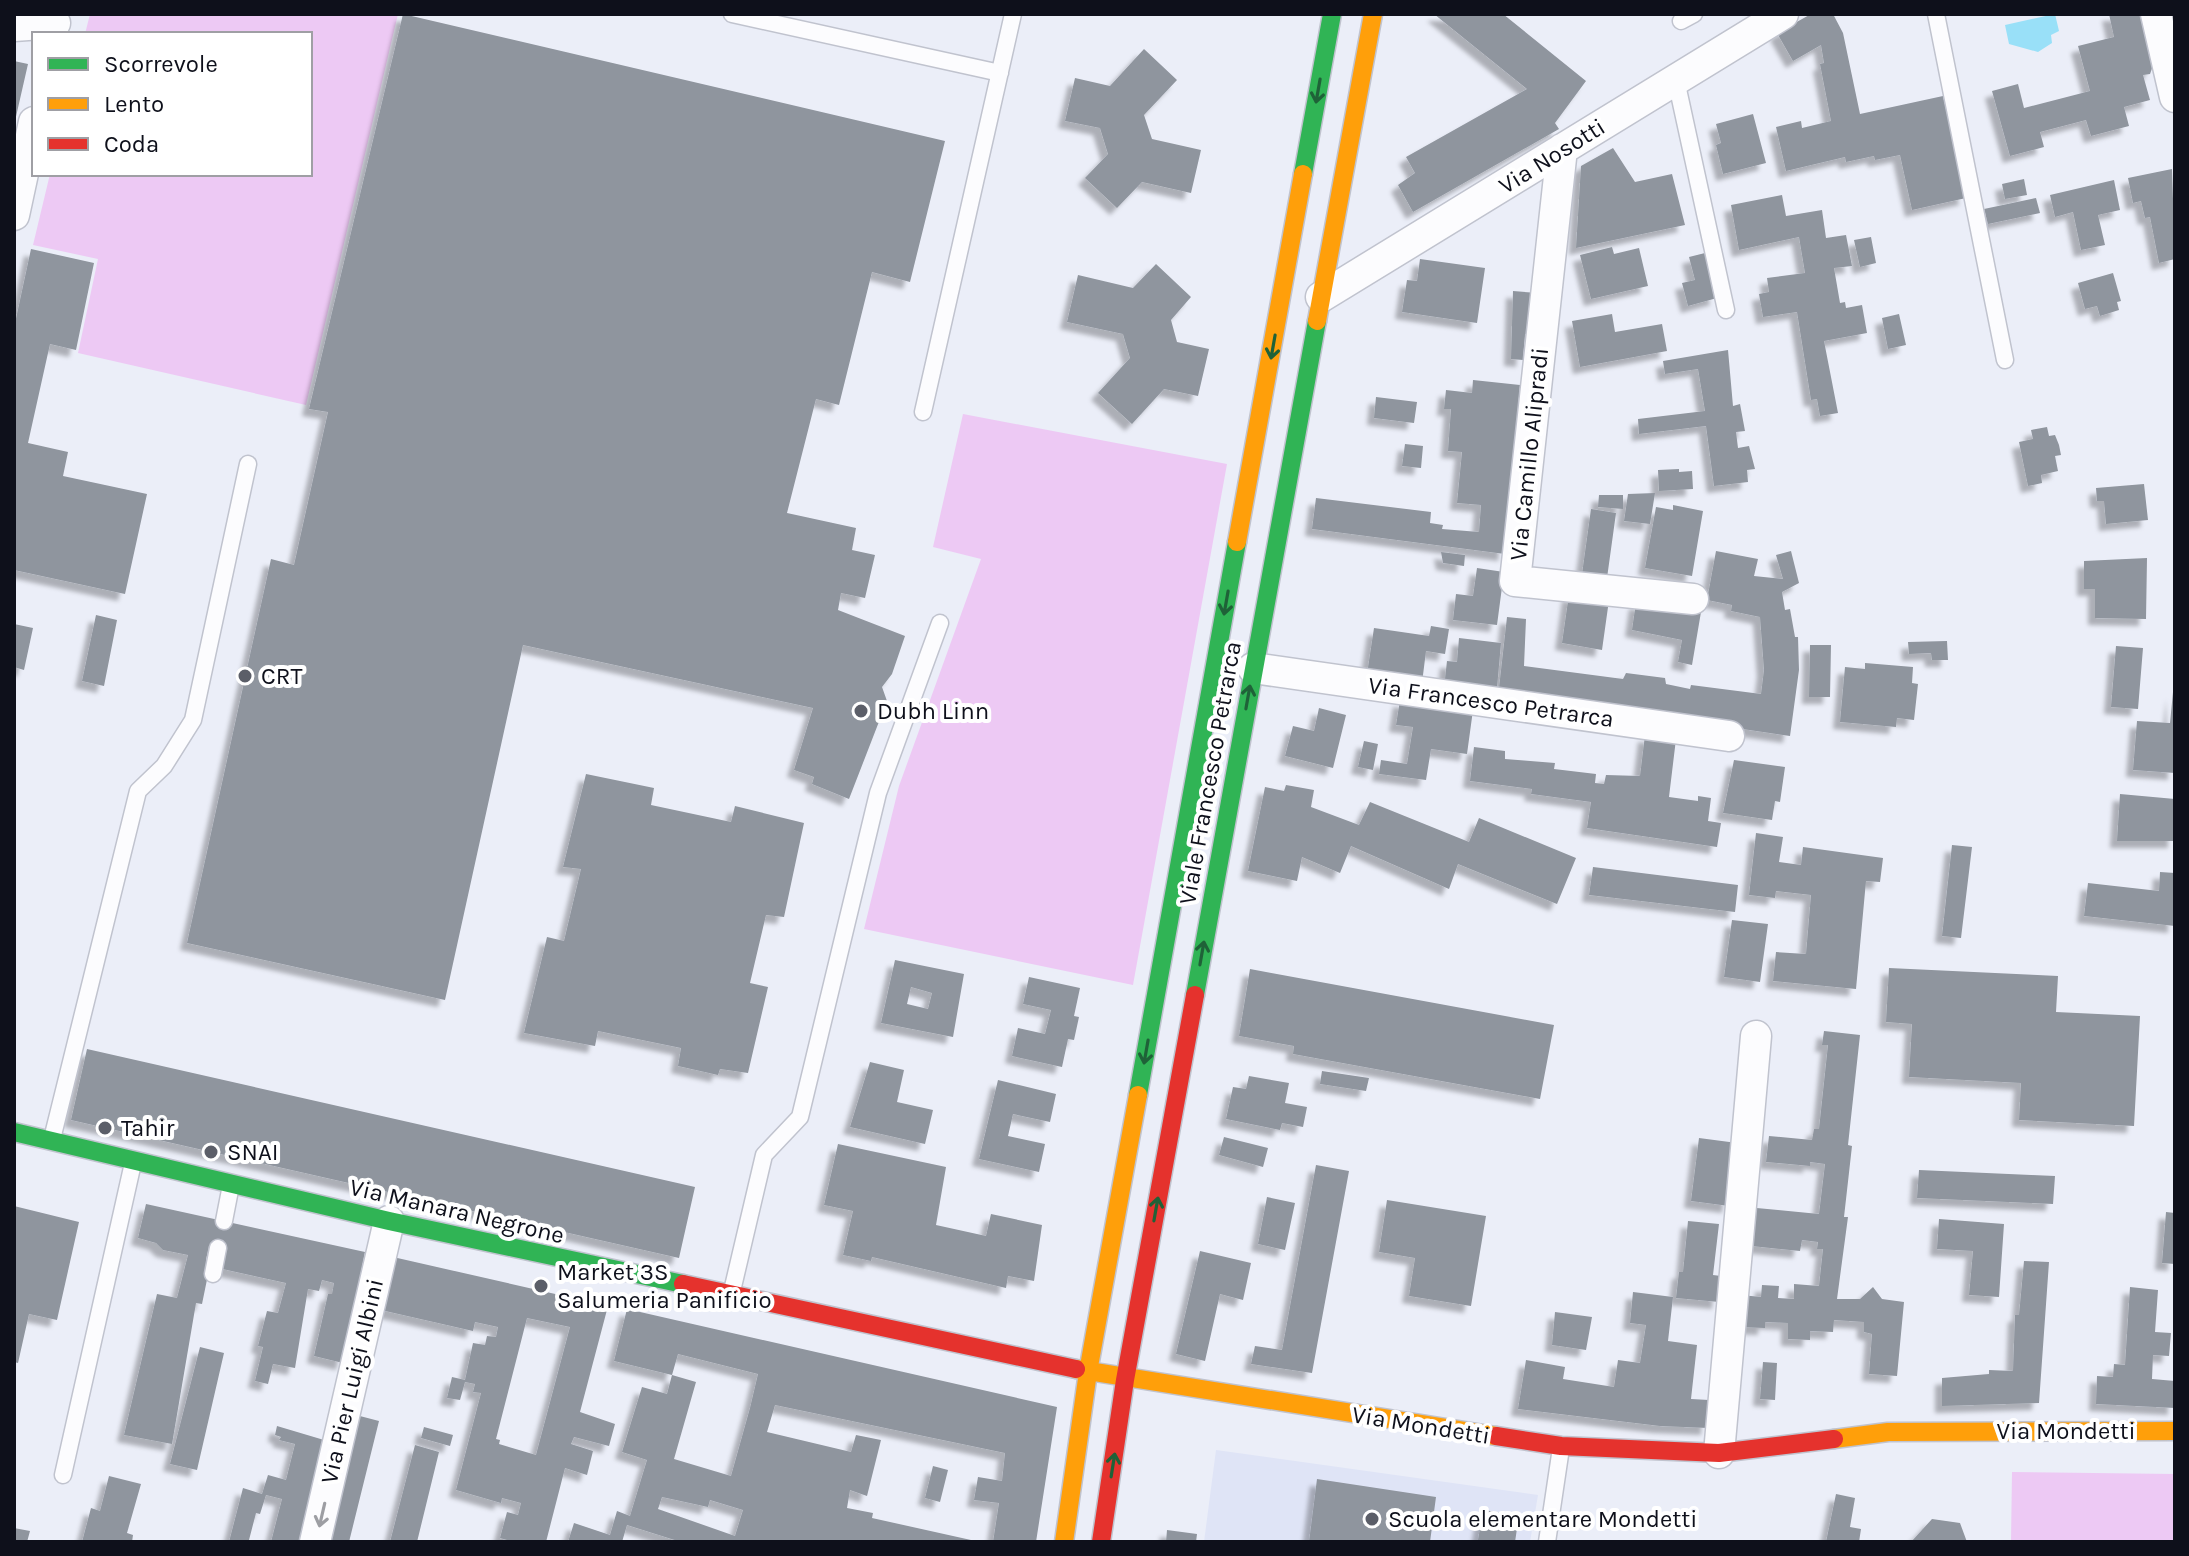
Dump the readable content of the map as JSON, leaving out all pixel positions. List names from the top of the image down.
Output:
{
  "streets": {
    "main road": ["Viale Francesco Petrarca", "Via Manara Negrone", "Via Mondetti"],
    "street": [
      "Via Nosotti",
      "Via Camillo Alipradi",
      "Via Francesco Petrarca",
      "Via Pier Luigi Albini"
    ]
  },
  "crossings": [
    ["Via Nosotti", "Via Camillo Alipradi"],
    ["Via Nosotti", "Viale Francesco Petrarca"],
    ["Via Francesco Petrarca", "Viale Francesco Petrarca"],
    ["Viale Francesco Petrarca", "Via Manara Negrone"],
    ["Viale Francesco Petrarca", "Via Mondetti"],
    ["Via Manara Negrone", "Via Pier Luigi Albini"],
    ["Via Manara Negrone", "Via Mondetti"]
  ],
  "one_way": ["Via Pier Luigi Albini"],
  "places": [
    "CRT",
    "Dubh Linn",
    "Tahir",
    "SNAI",
    "Market 3S Salumeria Panificio",
    "Scuola elementare Mondetti"
  ],
  "legend": ["Scorrevole", "Lento", "Coda"]
}
